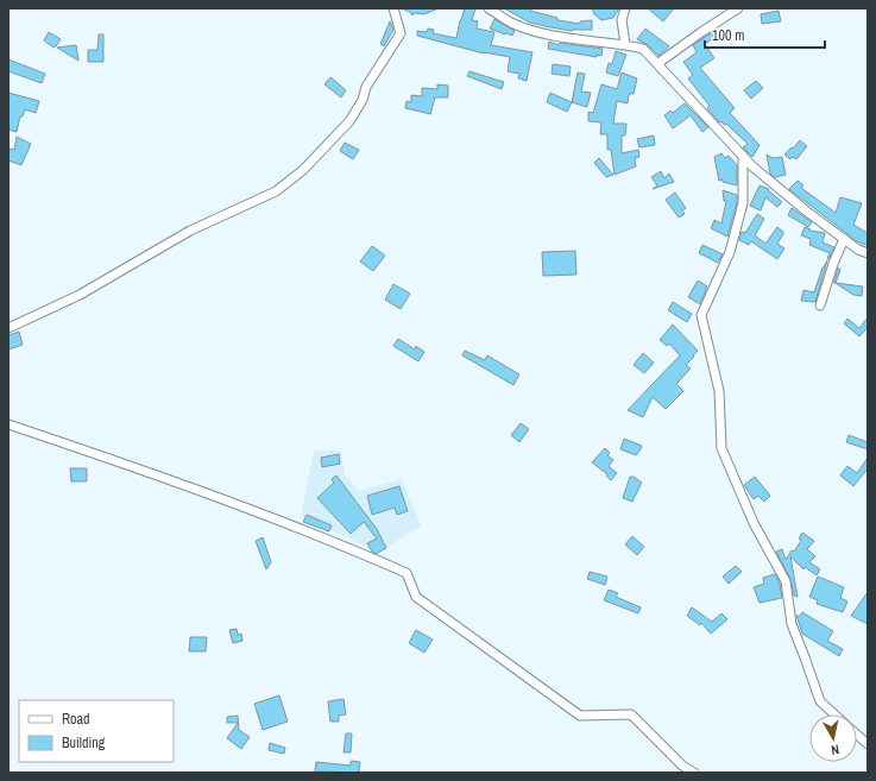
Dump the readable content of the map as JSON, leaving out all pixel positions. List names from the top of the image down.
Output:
{
  "legend": ["Road", "Building"],
  "scale_bar": "100 m",
  "north": "bottom"
}
